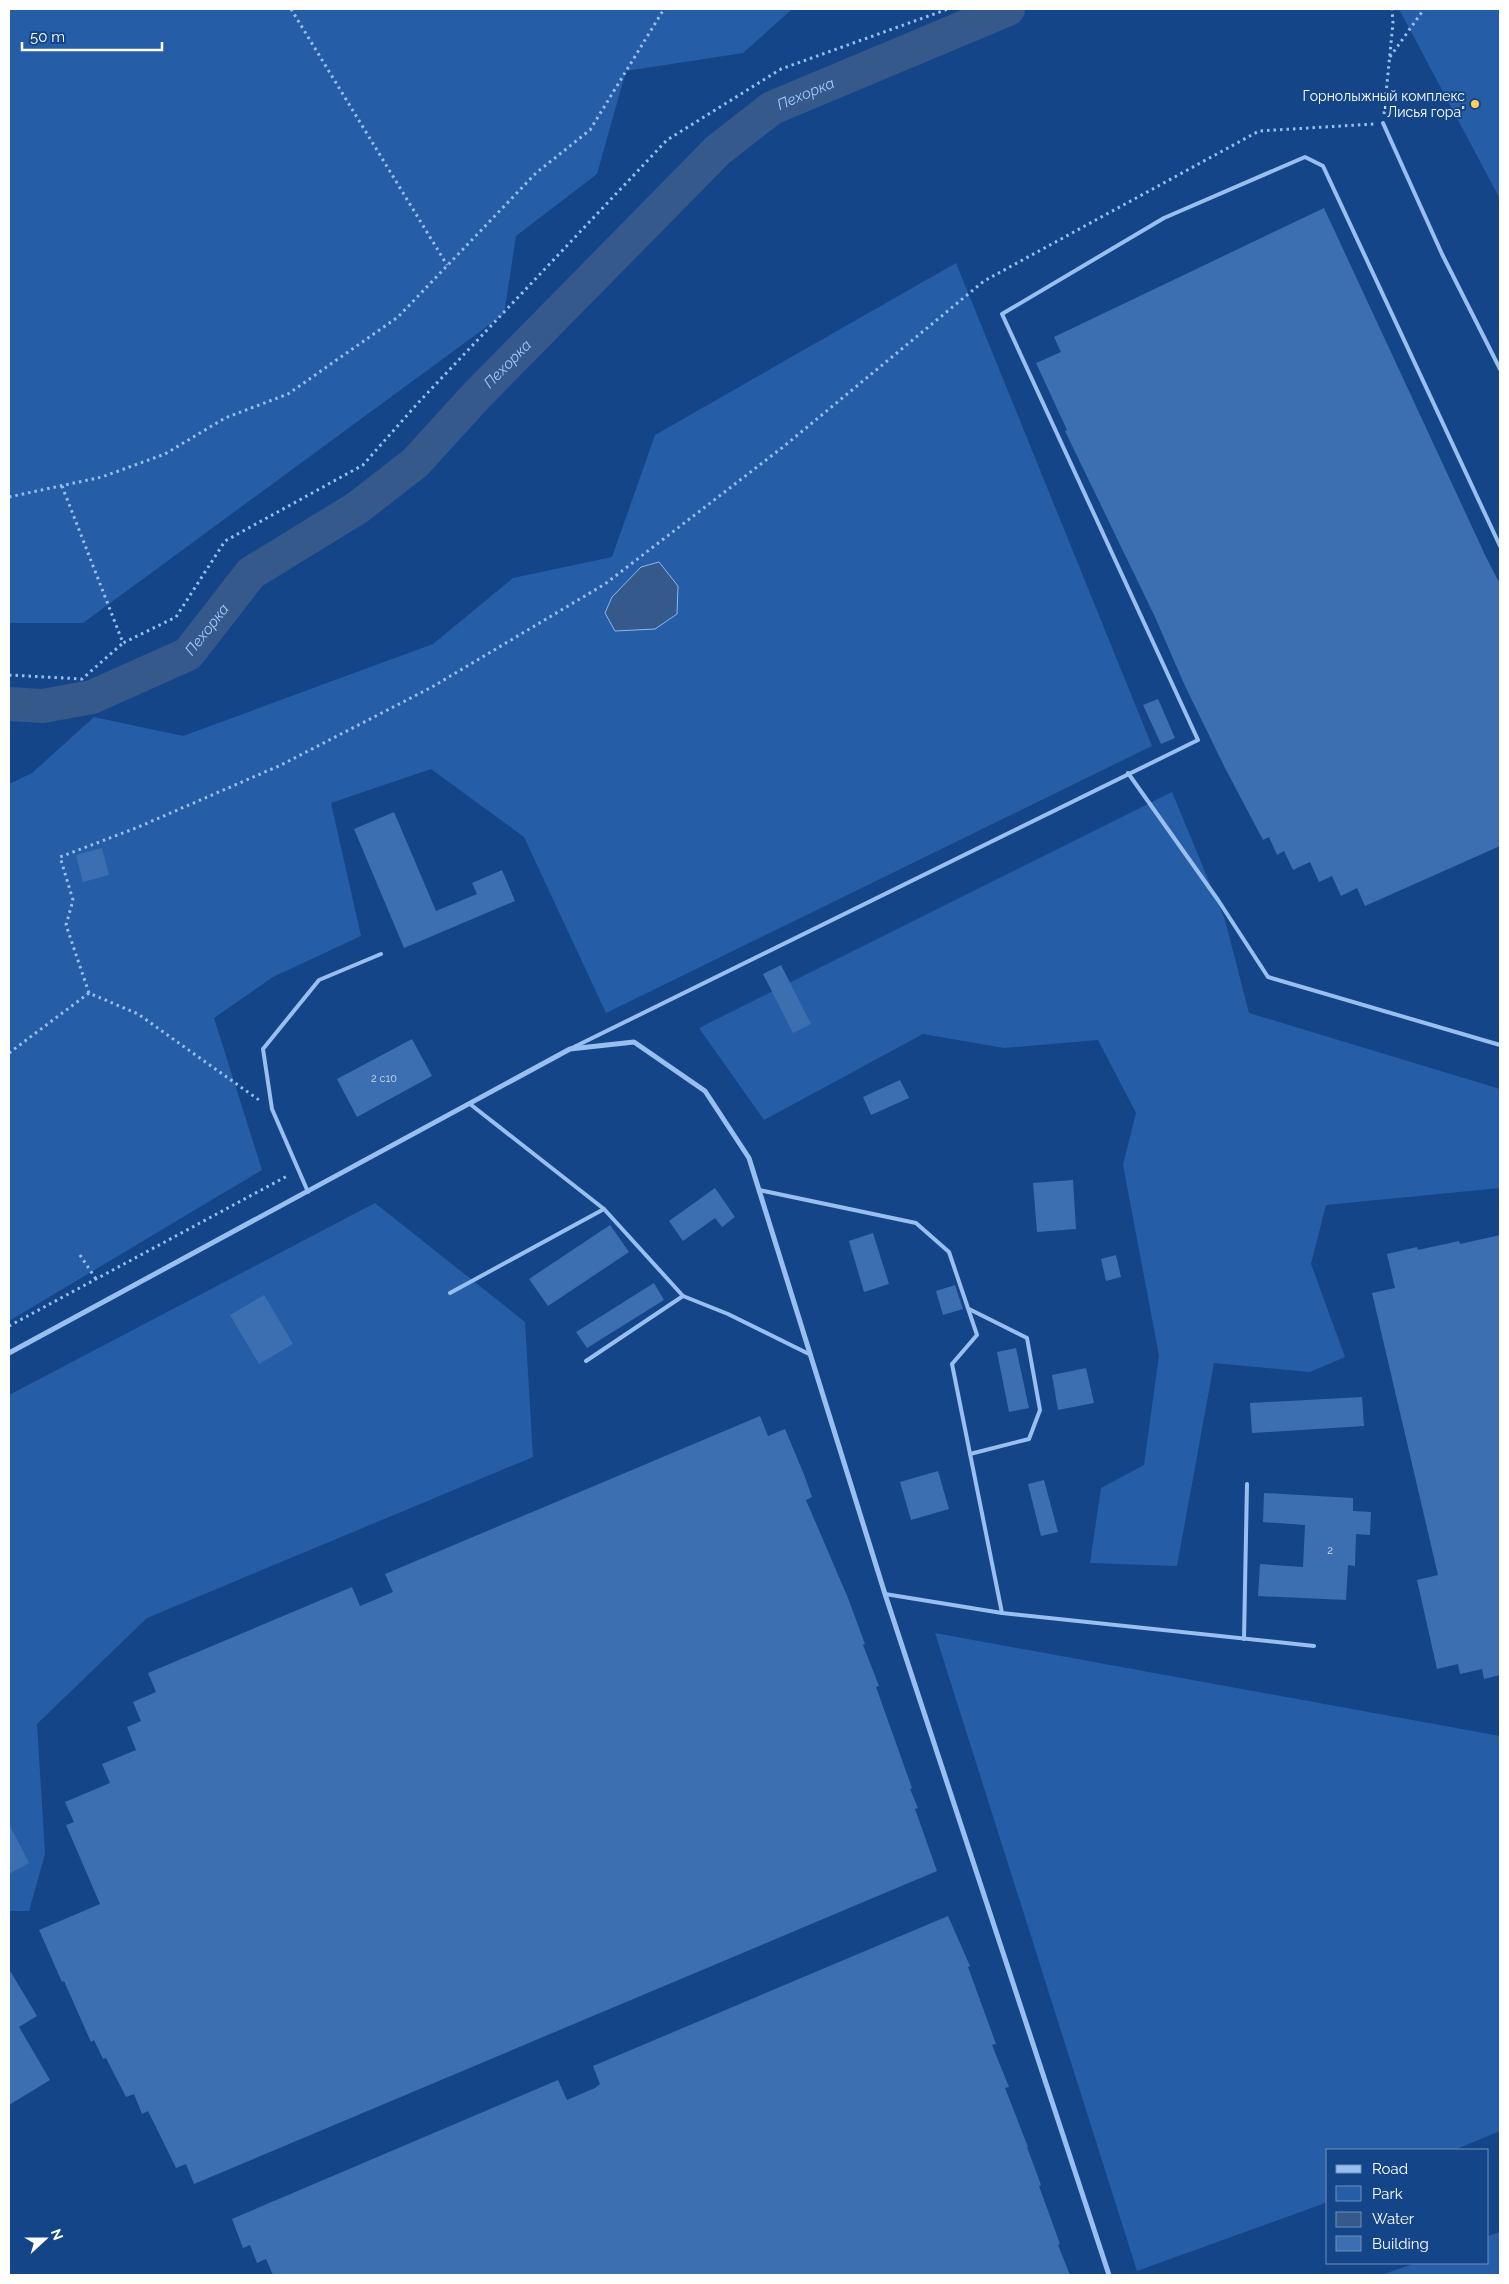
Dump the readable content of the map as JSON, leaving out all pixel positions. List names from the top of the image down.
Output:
{
  "water": ["Пехорка"],
  "places": ["Горнолыжный комплекс \"Лисья гора\""],
  "house_numbers": ["2 с10", "2"],
  "legend": [
    "Road",
    "Park",
    "Water",
    "Building"
  ],
  "scale_bar": "50 m",
  "north": "right"
}
